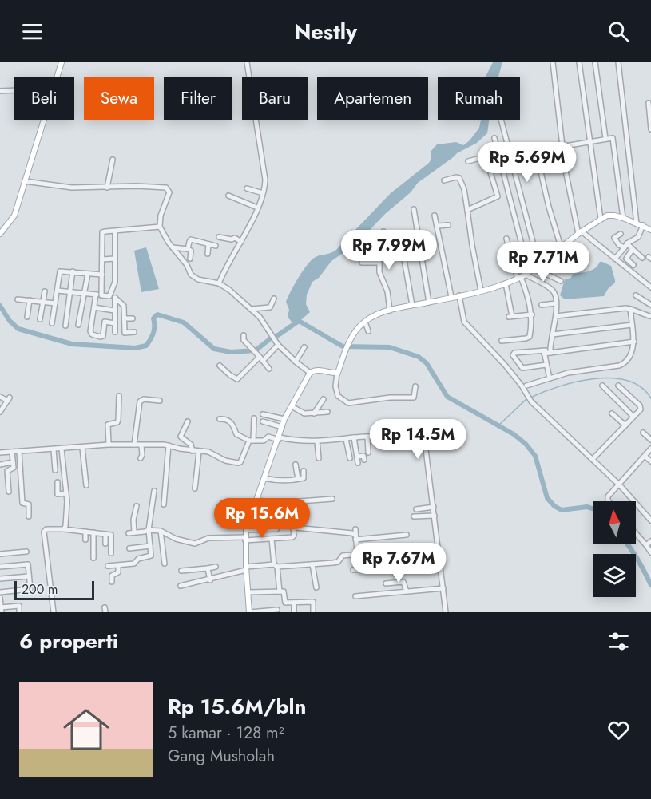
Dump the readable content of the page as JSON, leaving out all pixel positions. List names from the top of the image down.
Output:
{
  "scale_bar": "200 m",
  "north": "top",
  "page": {
    "header": "Nestly",
    "chip": [
      "Beli",
      "Sewa",
      "Filter",
      "Baru",
      "Apartemen",
      "Rumah"
    ],
    "price": [
      "Rp 5.69M",
      "Rp 7.99M",
      "Rp 7.71M",
      "Rp 14.5M",
      "Rp 15.6M",
      "Rp 7.67M"
    ],
    "scale": "200 m",
    "heading": "6 properti",
    "list": [
      {
        "name": "Rp 15.6M/bln",
        "note": "5 kamar · 128 m² · Gang Musholah"
      }
    ]
  }
}
